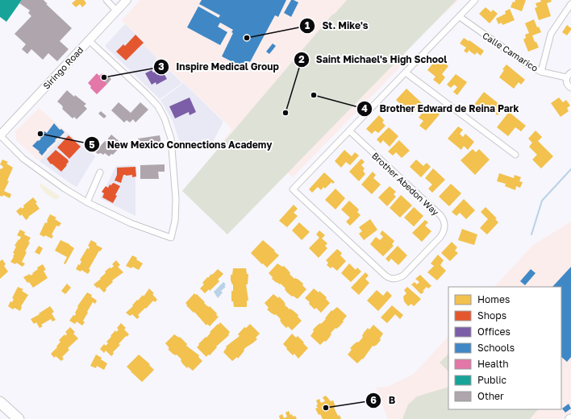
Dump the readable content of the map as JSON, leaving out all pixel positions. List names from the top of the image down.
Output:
{
  "streets": {
    "street": ["Calle Camarico", "Siringo Road", "Brother Abedon Way"]
  },
  "places": [
    "St. Mike's",
    "Inspire Medical Group",
    "Brother Edward de Reina Park",
    "Saint Michael's High School",
    "New Mexico Connections Academy",
    "B"
  ],
  "legend": [
    "Homes",
    "Shops",
    "Offices",
    "Schools",
    "Health",
    "Public",
    "Other"
  ]
}
